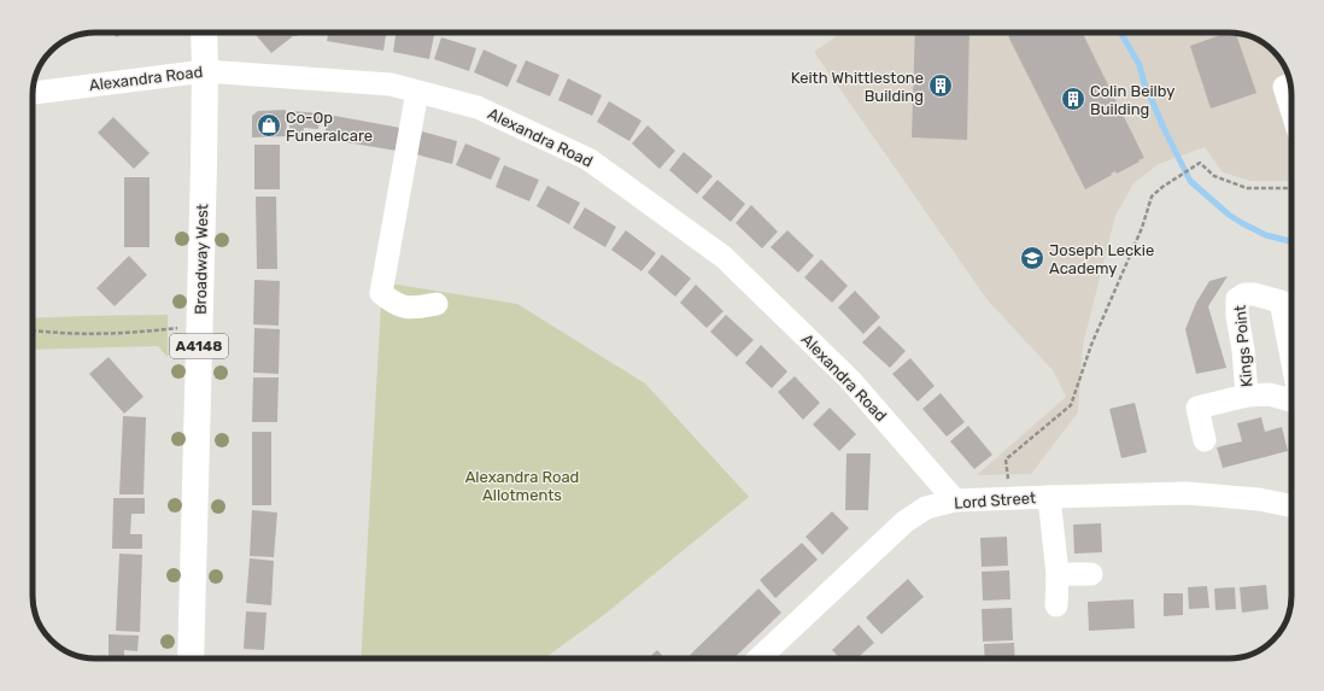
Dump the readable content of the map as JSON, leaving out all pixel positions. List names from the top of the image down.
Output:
{
  "streets": {
    "highway": ["Broadway West", "A4148"],
    "street": ["Alexandra Road", "Kings Point", "Lord Street"]
  },
  "crossings": [
    ["Alexandra Road", "Broadway West"],
    ["Alexandra Road", "Lord Street"]
  ],
  "parks": ["Alexandra Road Allotments"],
  "places": {
    "building": ["Keith Whittlestone Building", "Colin Beilby Building"],
    "shop": ["Co-Op Funeralcare"],
    "school or university": ["Joseph Leckie Academy"]
  }
}
